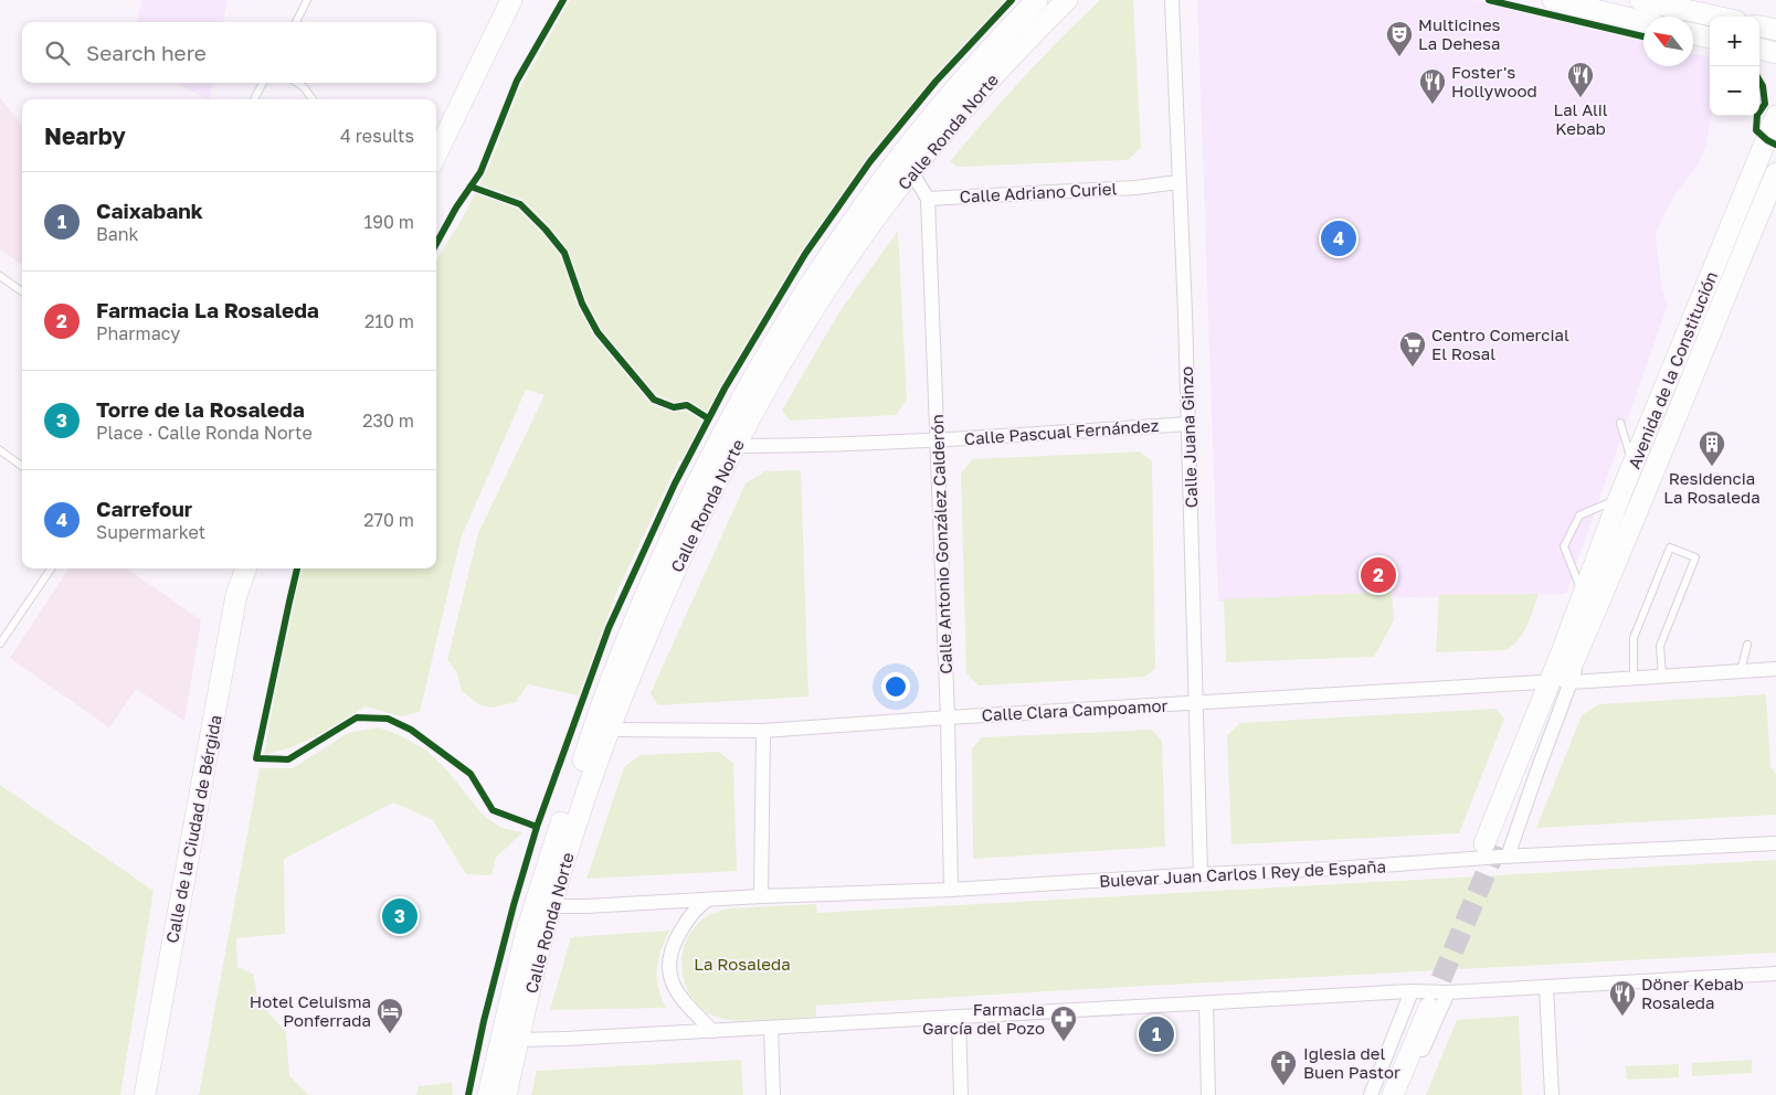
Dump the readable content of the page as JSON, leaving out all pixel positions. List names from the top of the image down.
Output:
{
  "streets": {
    "street": [
      "Calle Ronda Norte",
      "Calle Adriano Curiel",
      "Avenida de la Constitución",
      "Calle Pascual Fernández",
      "Calle Juana Ginzo",
      "Calle Antonio González Calderón",
      "Calle Clara Campoamor",
      "Calle de la Ciudad de Bérgida",
      "Bulevar Juan Carlos I Rey de España"
    ]
  },
  "crossings": [
    ["Calle Ronda Norte", "Calle Pascual Fernández"],
    ["Calle Ronda Norte", "Calle Clara Campoamor"],
    ["Calle Ronda Norte", "Bulevar Juan Carlos I Rey de España"],
    ["Calle Adriano Curiel", "Calle Juana Ginzo"],
    ["Calle Adriano Curiel", "Calle Antonio González Calderón"],
    ["Avenida de la Constitución", "Calle Clara Campoamor"],
    ["Avenida de la Constitución", "Bulevar Juan Carlos I Rey de España"],
    ["Calle Pascual Fernández", "Calle Juana Ginzo"],
    ["Calle Pascual Fernández", "Calle Antonio González Calderón"],
    ["Calle Juana Ginzo", "Calle Clara Campoamor"],
    ["Calle Juana Ginzo", "Bulevar Juan Carlos I Rey de España"],
    ["Calle Antonio González Calderón", "Calle Clara Campoamor"],
    ["Calle Antonio González Calderón", "Bulevar Juan Carlos I Rey de España"]
  ],
  "parks": ["La Rosaleda"],
  "places": {
    "theatre": ["Multicines La Dehesa"],
    "restaurant": ["Lal Alil Kebab", "Foster's Hollywood", "Döner Kebab Rosaleda"],
    "supermarket": ["Centro Comercial El Rosal"],
    "building": ["Residencia La Rosaleda"],
    "hotel": ["Hotel Celuisma Ponferrada"],
    "pharmacy": ["Farmacia García del Pozo"],
    "church": ["Iglesia del Buen Pastor"]
  },
  "north": "top left",
  "page": {
    "map_buttons": ["+", "−"],
    "search": "Search here",
    "heading": ["Nearby", "4 results"],
    "list": [
      {
        "mark": "1",
        "name": "Caixabank",
        "note": "Bank",
        "value": "190 m"
      },
      {
        "mark": "2",
        "name": "Farmacia La Rosaleda",
        "note": "Pharmacy",
        "value": "210 m"
      },
      {
        "mark": "3",
        "name": "Torre de la Rosaleda",
        "note": "Place · Calle Ronda Norte",
        "value": "230 m"
      },
      {
        "mark": "4",
        "name": "Carrefour",
        "note": "Supermarket",
        "value": "270 m"
      }
    ],
    "pins": [
      "4",
      "2",
      "3",
      "1"
    ]
  }
}
